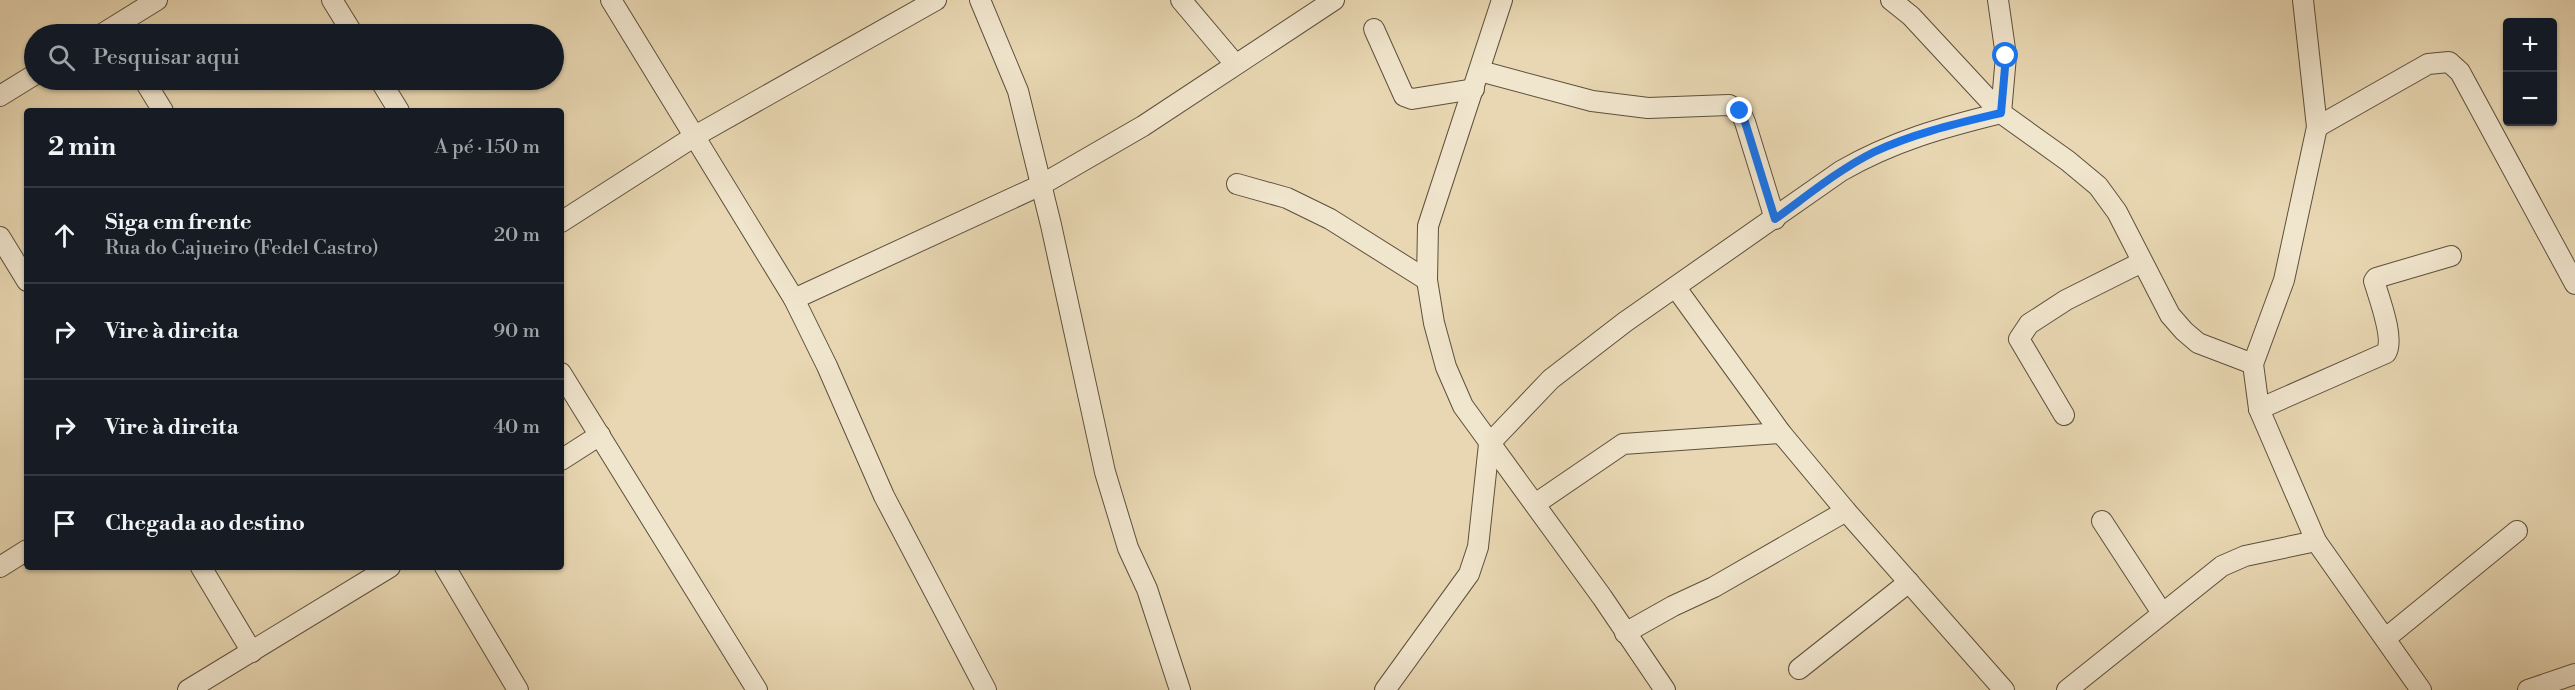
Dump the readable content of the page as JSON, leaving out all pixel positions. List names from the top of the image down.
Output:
{
  "page": {
    "map_buttons": ["+", "−"],
    "search": "Pesquisar aqui",
    "heading": ["2 min", "A pé · 150 m"],
    "list": [
      ["Siga em frente", "Rua do Cajueiro (Fedel Castro)", "20 m"],
      ["Vire à direita", "90 m"],
      ["Vire à direita", "40 m"],
      "Chegada ao destino"
    ]
  }
}
